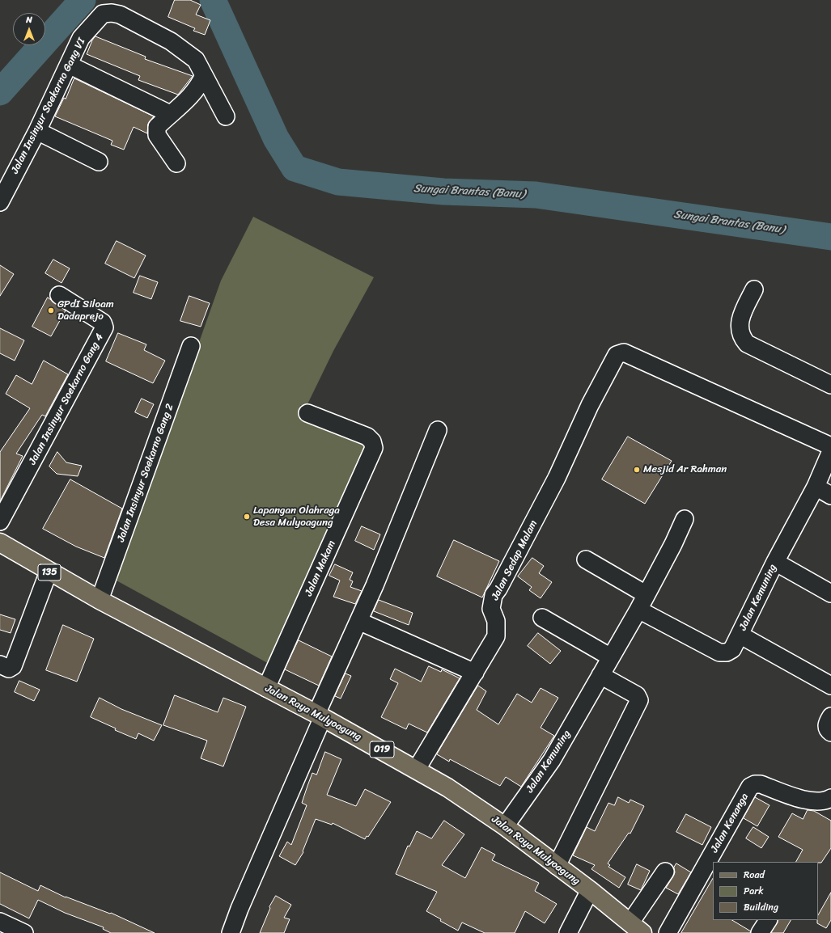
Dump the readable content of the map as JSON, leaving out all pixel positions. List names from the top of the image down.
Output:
{
  "streets": {
    "main road": ["135", "Jalan Raya Mulyoagung", "019"],
    "street": [
      "Jalan Insinyur Soekarno Gang VI",
      "Jalan Insinyur Soekarno Gang 4",
      "Jalan Insinyur Soekarno Gang 2",
      "Jalan Sedap Malam",
      "Jalan Makam",
      "Jalan Kemuning",
      "Jalan Kenanga"
    ]
  },
  "crossings": [
    ["Jalan Insinyur Soekarno Gang 2", "135"],
    ["Jalan Insinyur Soekarno Gang 2", "Jalan Raya Mulyoagung"],
    ["Jalan Sedap Malam", "Jalan Raya Mulyoagung"],
    ["Jalan Makam", "Jalan Raya Mulyoagung"],
    ["135", "Jalan Raya Mulyoagung"],
    ["Jalan Kemuning", "Jalan Raya Mulyoagung"]
  ],
  "water": ["Sungai Brantas (Banu)"],
  "places": ["GPdI Siloam Dadaprejo", "Mesjid Ar Rahman", "Lapangan Olahraga Desa Mulyoagung"],
  "legend": ["Road", "Park", "Building"],
  "north": "top"
}
